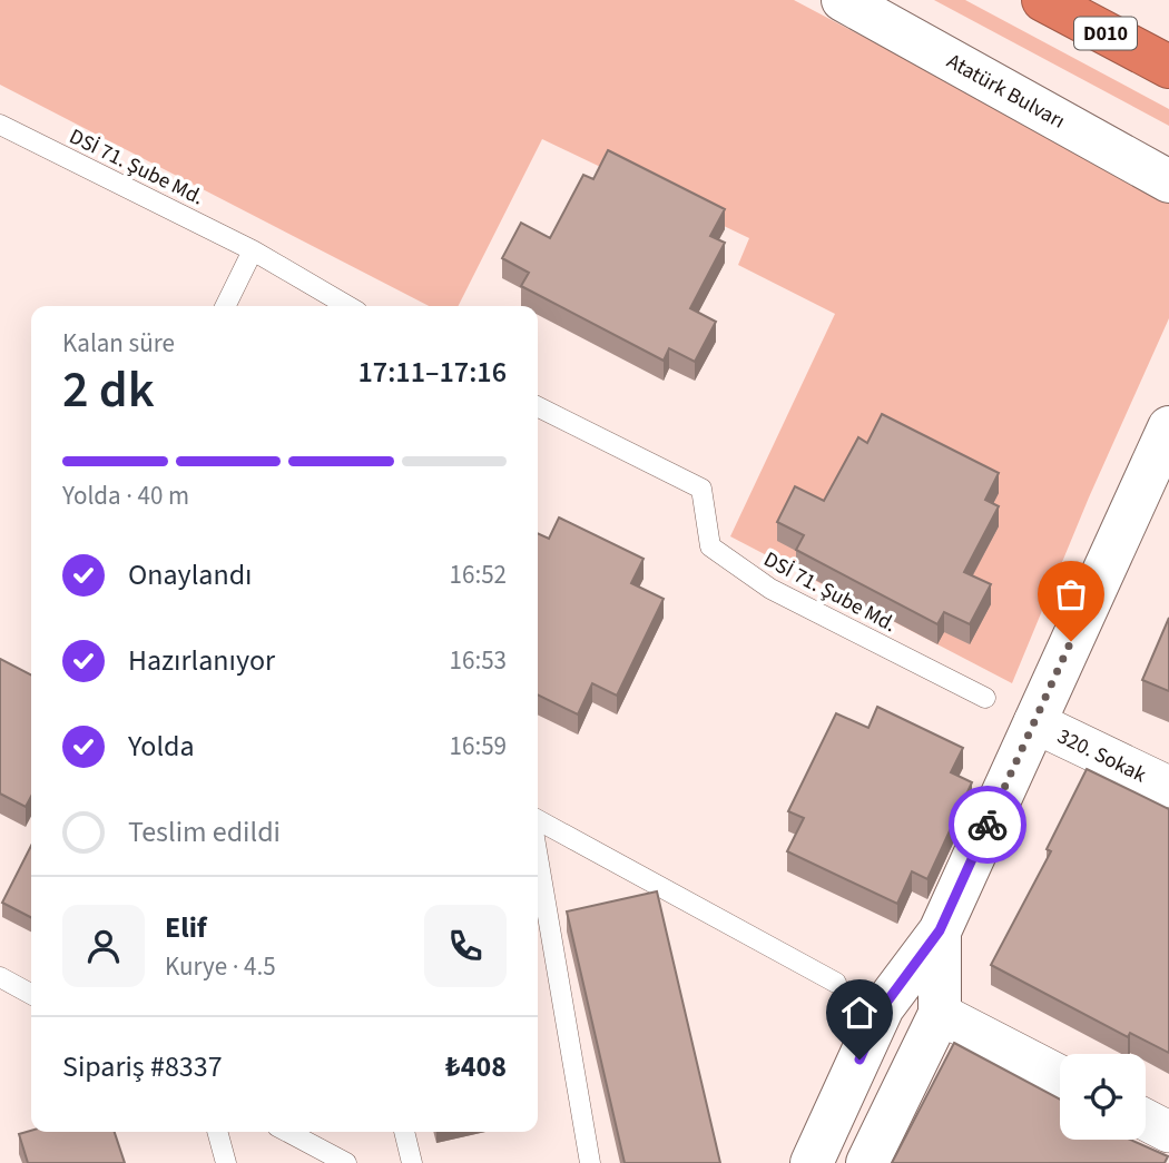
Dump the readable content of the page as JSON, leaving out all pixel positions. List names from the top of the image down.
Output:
{
  "streets": {
    "highway": ["D010"],
    "street": ["Atatürk Bulvarı", "320. Sokak"],
    "lane": ["DSİ 71. Şube Md."]
  },
  "page": {
    "heading": ["2 dk", "Kalan süre", "17:11–17:16"],
    "panel": [
      "Elif",
      "Kurye · 4.5",
      "Sipariş #8337",
      "₺408"
    ],
    "bar": "Yolda · 40 m",
    "list": [
      ["Onaylandı", "16:52"],
      ["Hazırlanıyor", "16:53"],
      ["Yolda", "16:59"],
      "Teslim edildi"
    ]
  }
}
